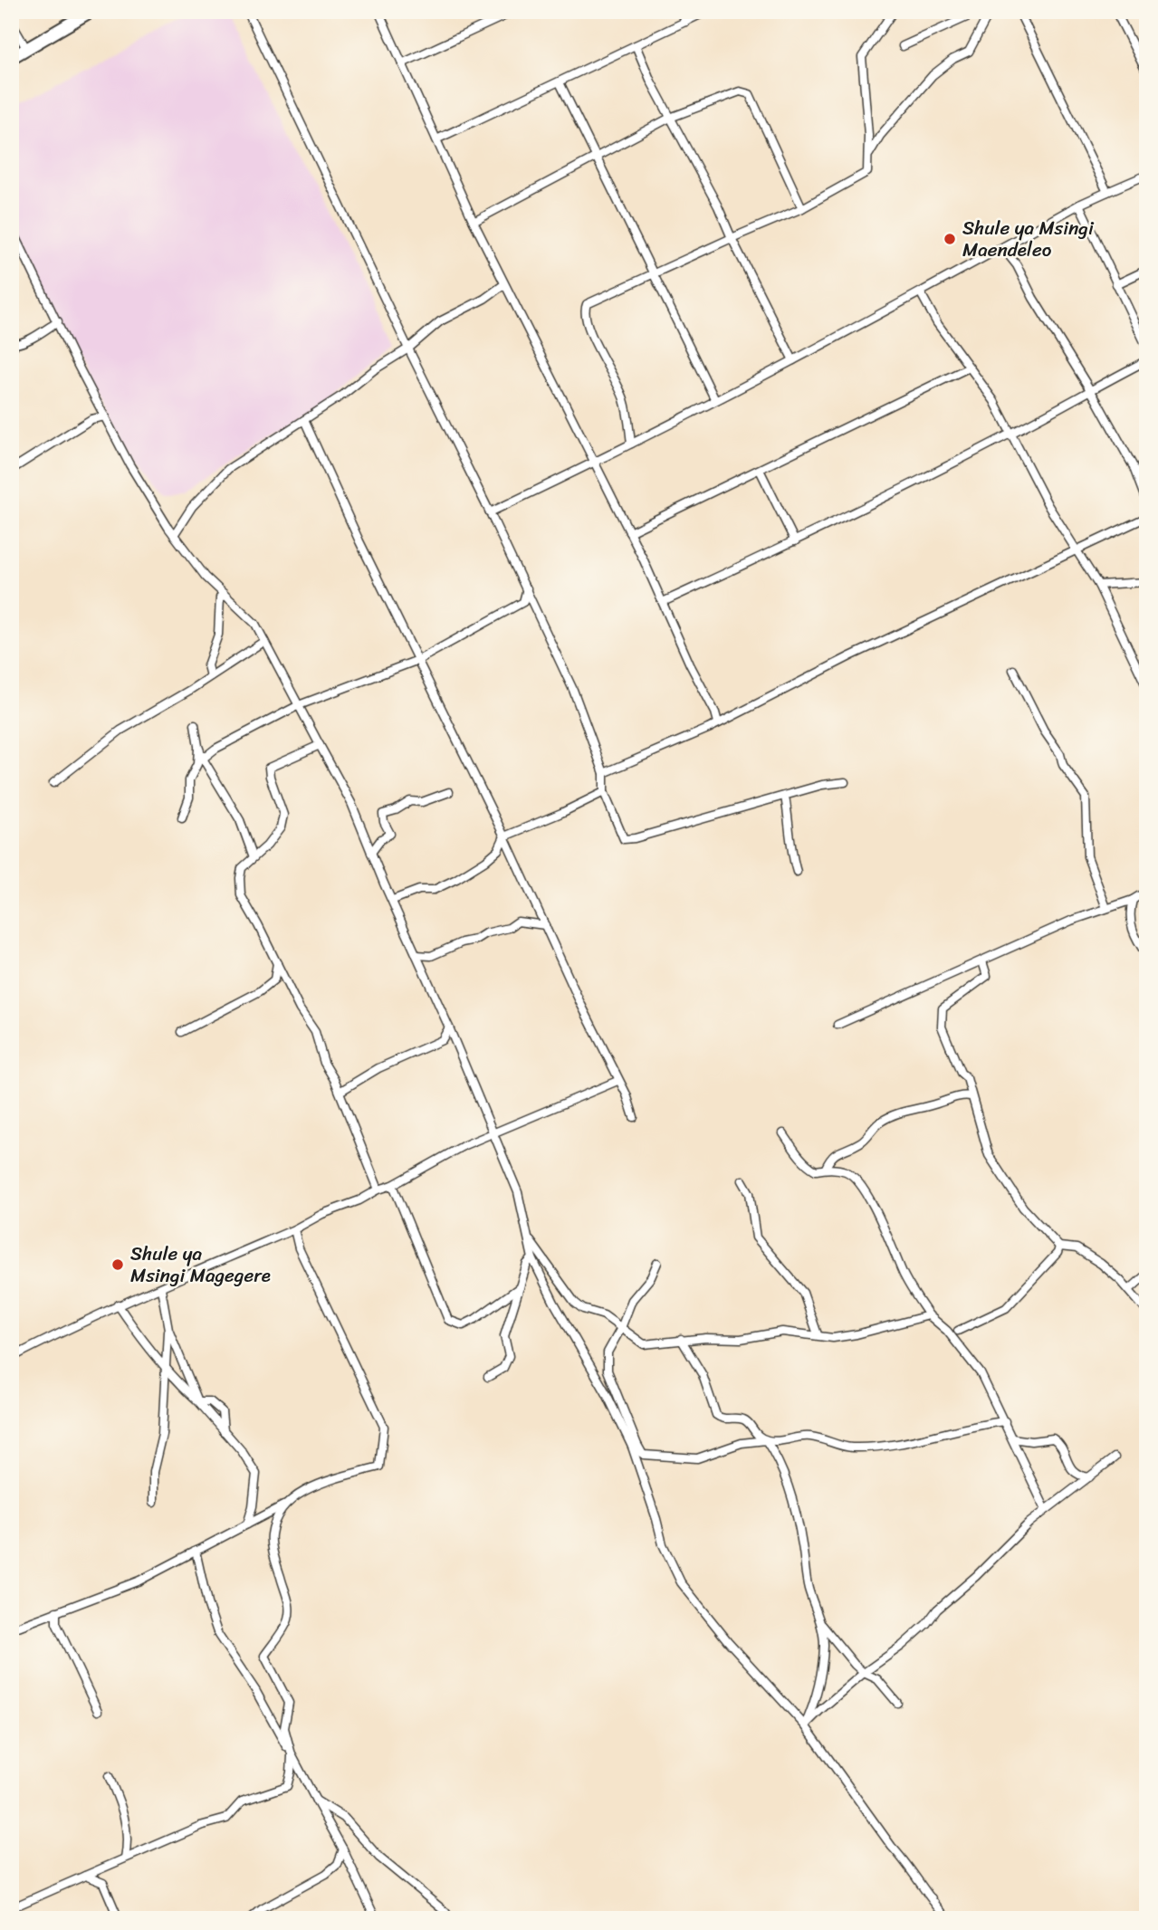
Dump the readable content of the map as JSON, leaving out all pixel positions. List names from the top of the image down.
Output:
{
  "places": ["Shule ya Msingi Maendeleo", "Shule ya Msingi Magegere"]
}
